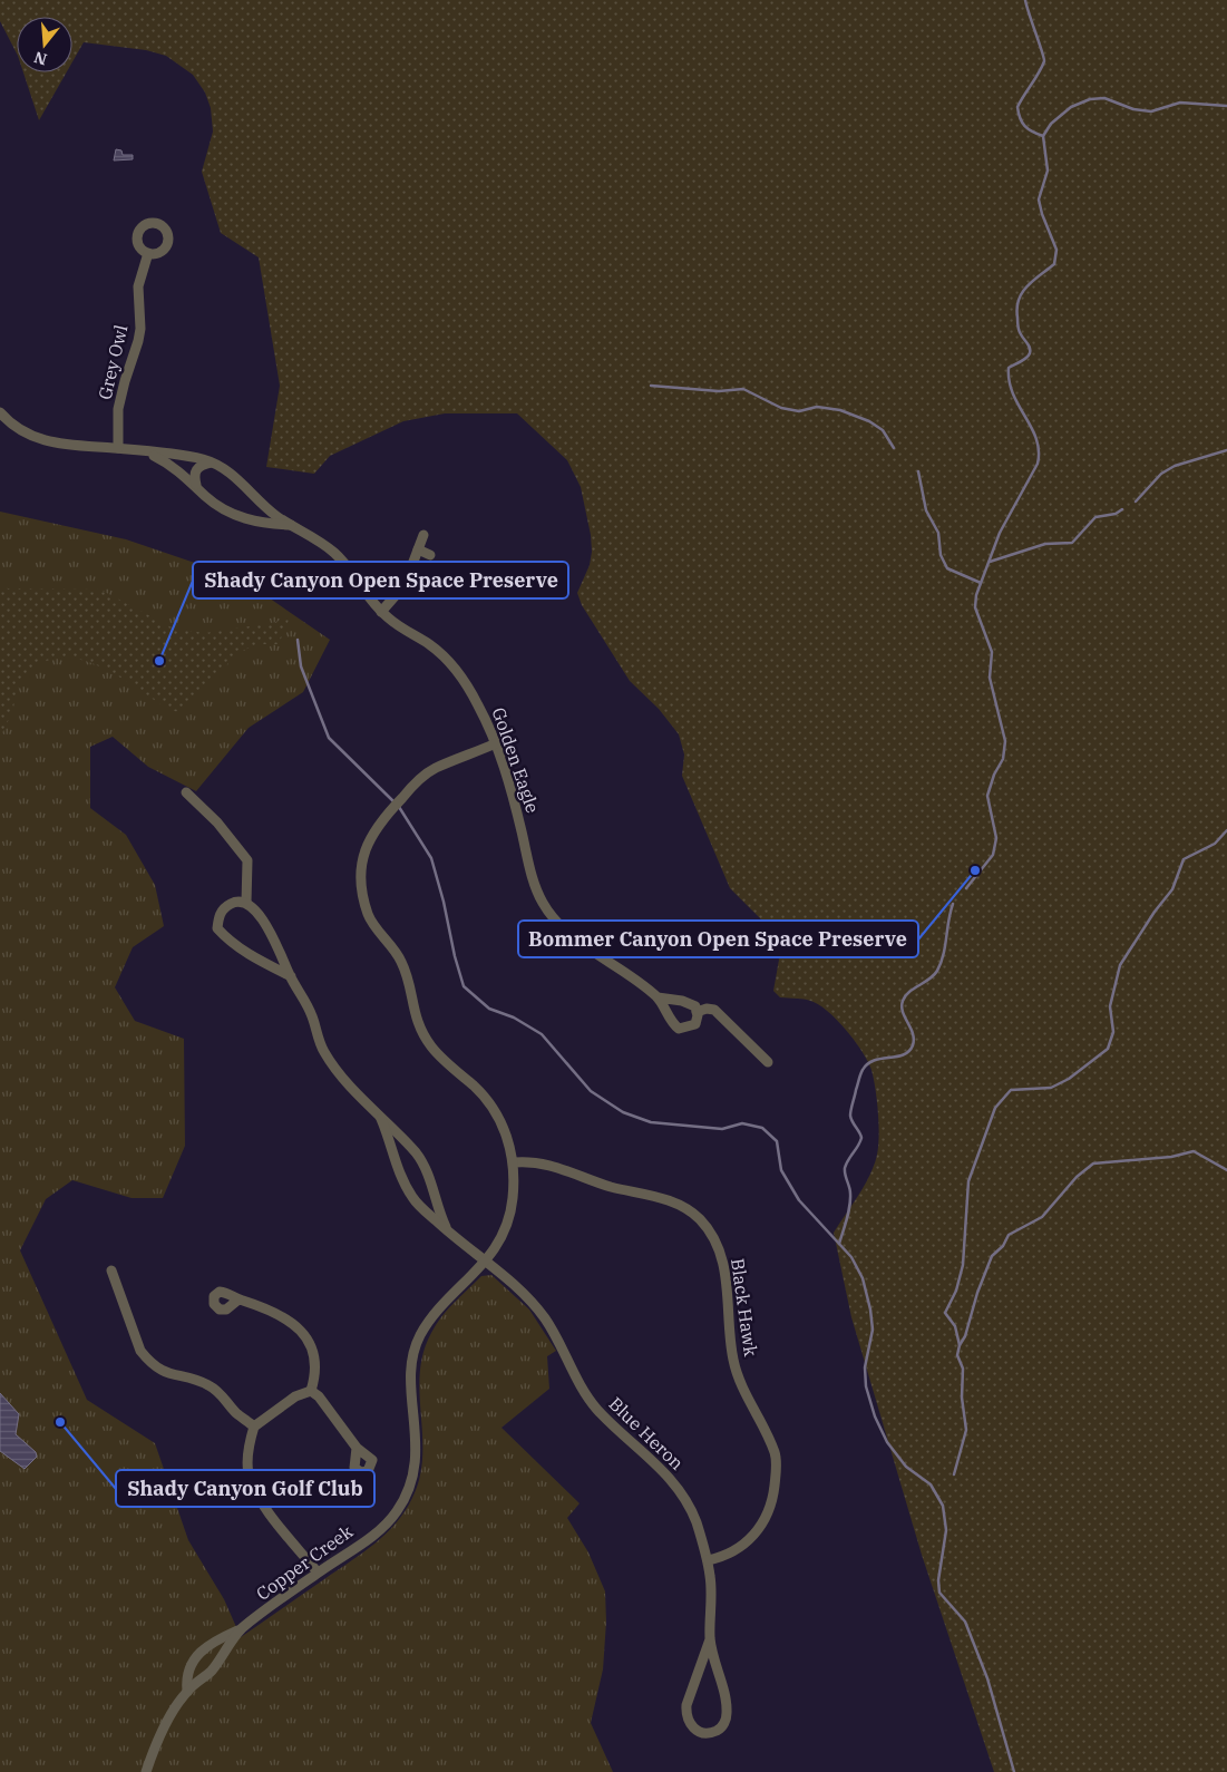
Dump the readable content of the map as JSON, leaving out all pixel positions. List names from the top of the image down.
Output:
{
  "streets": {
    "street": [
      "Grey Owl",
      "Golden Eagle",
      "Black Hawk",
      "Blue Heron",
      "Copper Creek"
    ]
  },
  "crossings": [
    ["Grey Owl", "Golden Eagle"],
    ["Golden Eagle", "Copper Creek"],
    ["Black Hawk", "Blue Heron"],
    ["Black Hawk", "Copper Creek"],
    ["Blue Heron", "Copper Creek"]
  ],
  "places": ["Shady Canyon Open Space Preserve", "Bommer Canyon Open Space Preserve", "Shady Canyon Golf Club"],
  "north": "bottom"
}
